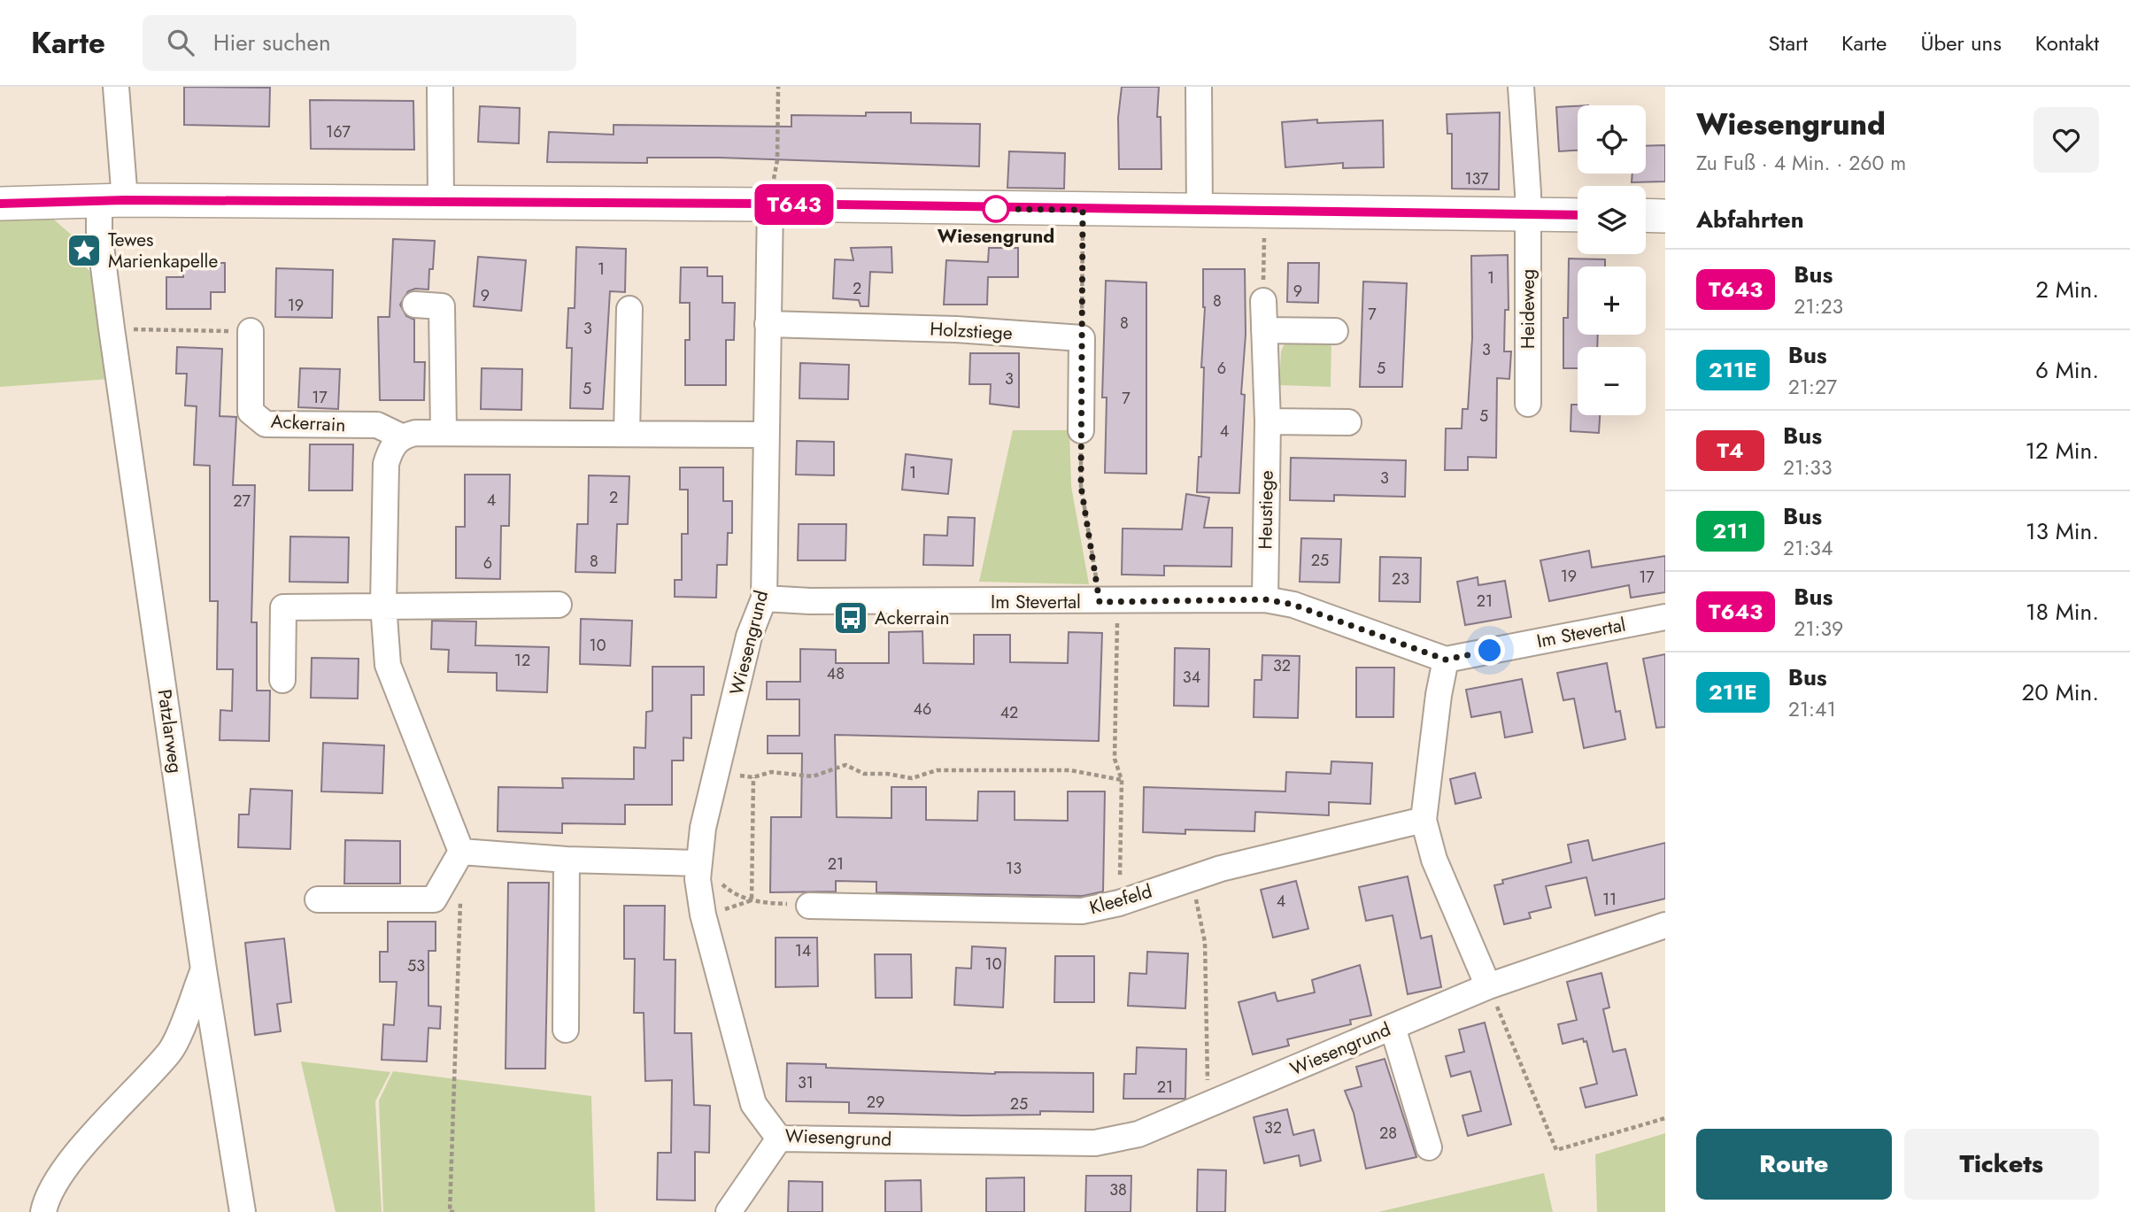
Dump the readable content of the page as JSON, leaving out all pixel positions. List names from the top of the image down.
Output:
{
  "streets": {
    "street": [
      "Heideweg",
      "Holzstiege",
      "Ackerrain",
      "Heustiege",
      "Im Stevertal",
      "Wiesengrund",
      "Patzlarweg",
      "Kleefeld"
    ]
  },
  "crossings": [
    ["Holzstiege", "Wiesengrund"],
    ["Ackerrain", "Wiesengrund"],
    ["Heustiege", "Im Stevertal"],
    ["Im Stevertal", "Wiesengrund"]
  ],
  "places": {
    "other": ["Wiesengrund"],
    "place": ["Tewes Marienkapelle"],
    "bus stop": ["Ackerrain"]
  },
  "lines": ["bus line T643"],
  "house_numbers": [
    "167",
    "137",
    "1",
    "1",
    "2",
    "9",
    "9",
    "8",
    "19",
    "7",
    "8",
    "3",
    "3",
    "6",
    "5",
    "3",
    "5",
    "17",
    "7",
    "5",
    "4",
    "1",
    "3",
    "2",
    "4",
    "27",
    "25",
    "8",
    "6",
    "19",
    "17",
    "23",
    "21",
    "10",
    "12",
    "32",
    "48",
    "34",
    "46",
    "42",
    "21",
    "13",
    "11",
    "4",
    "14",
    "10",
    "53",
    "31",
    "21",
    "29",
    "25",
    "32",
    "28",
    "38"
  ],
  "page": {
    "header": "Karte",
    "search": "Hier suchen",
    "nav": [
      "Start",
      "Karte",
      "Über uns",
      "Kontakt"
    ],
    "on_map": "T643",
    "heading": [
      ["Wiesengrund", "Zu Fuß · 4 Min. · 260 m"],
      "Abfahrten"
    ],
    "map_buttons": ["+", "−"],
    "list": [
      {
        "mark": "T643",
        "name": "Bus",
        "note": "21:23",
        "value": "2 Min."
      },
      {
        "mark": "211E",
        "name": "Bus",
        "note": "21:27",
        "value": "6 Min."
      },
      {
        "mark": "T4",
        "name": "Bus",
        "note": "21:33",
        "value": "12 Min."
      },
      {
        "mark": "211",
        "name": "Bus",
        "note": "21:34",
        "value": "13 Min."
      },
      {
        "mark": "T643",
        "name": "Bus",
        "note": "21:39",
        "value": "18 Min."
      },
      {
        "mark": "211E",
        "name": "Bus",
        "note": "21:41",
        "value": "20 Min."
      }
    ],
    "buttons": ["Route", "Tickets"]
  }
}
